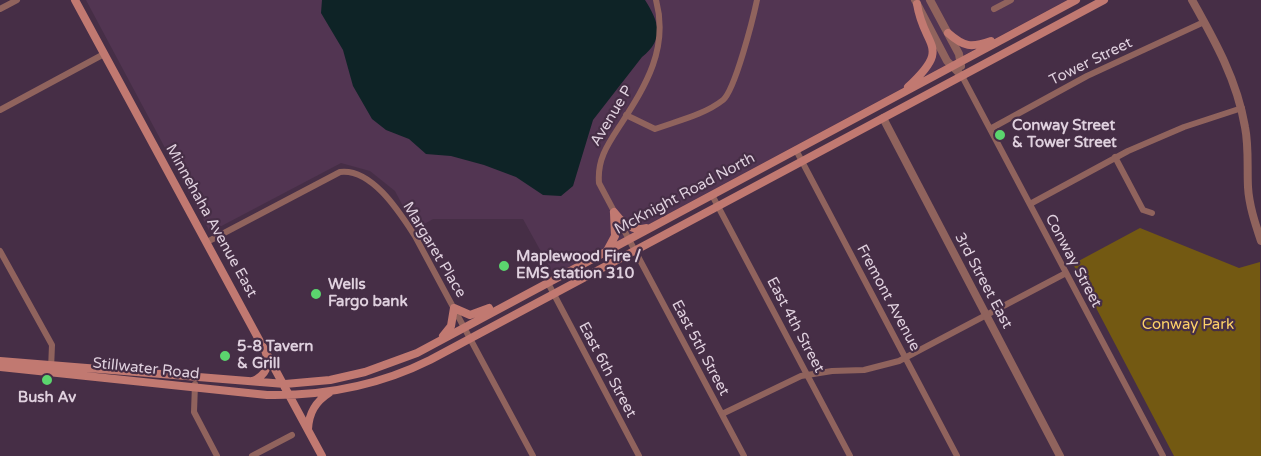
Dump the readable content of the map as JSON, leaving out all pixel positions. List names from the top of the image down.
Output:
{
  "streets": {
    "main road": ["McKnight Road North", "Minnehaha Avenue East", "Stillwater Road"],
    "street": [
      "Tower Street",
      "Avenue P",
      "Margaret Place",
      "Conway Street",
      "3rd Street East",
      "Fremont Avenue",
      "East 4th Street",
      "East 5th Street",
      "East 6th Street"
    ]
  },
  "crossings": [
    ["Tower Street", "Conway Street"],
    ["Avenue P", "McKnight Road North"],
    ["Avenue P", "East 5th Street"],
    ["McKnight Road North", "Minnehaha Avenue East"],
    ["McKnight Road North", "Margaret Place"],
    ["McKnight Road North", "Conway Street"],
    ["McKnight Road North", "3rd Street East"],
    ["McKnight Road North", "Fremont Avenue"],
    ["McKnight Road North", "East 4th Street"],
    ["McKnight Road North", "East 5th Street"],
    ["McKnight Road North", "Stillwater Road"],
    ["McKnight Road North", "East 6th Street"],
    ["Minnehaha Avenue East", "Margaret Place"],
    ["Minnehaha Avenue East", "Stillwater Road"]
  ],
  "parks": ["Conway Park"],
  "places": [
    "Conway Street & Tower Street",
    "Maplewood Fire / EMS station 310",
    "Wells Fargo bank",
    "5-8 Tavern & Grill",
    "Bush Av"
  ]
}
